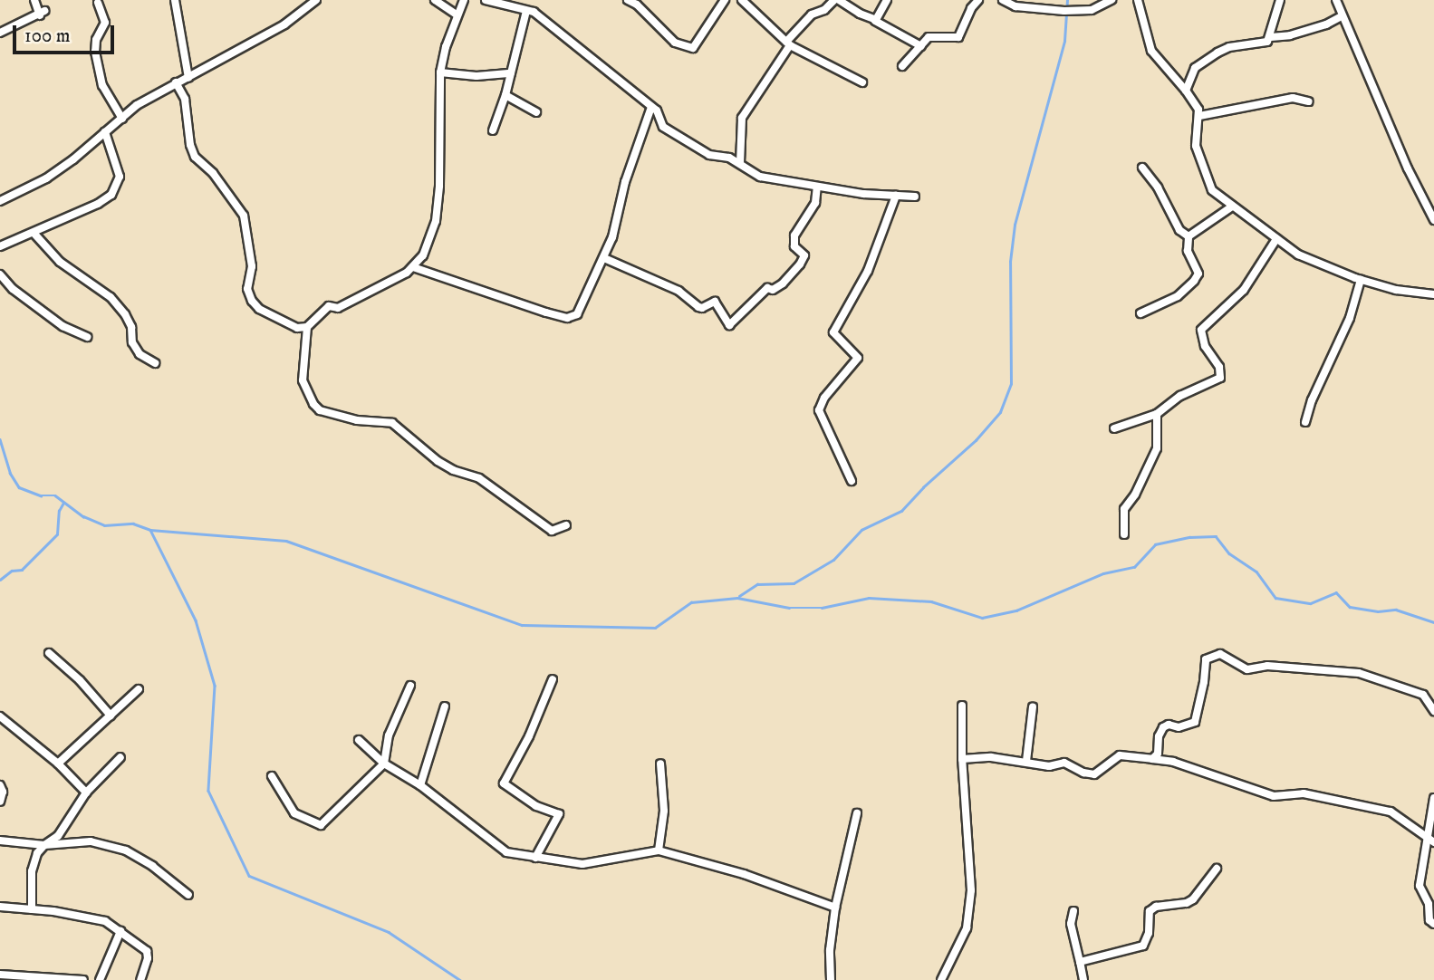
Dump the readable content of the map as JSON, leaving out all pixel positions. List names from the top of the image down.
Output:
{
  "scale_bar": "100 m"
}
